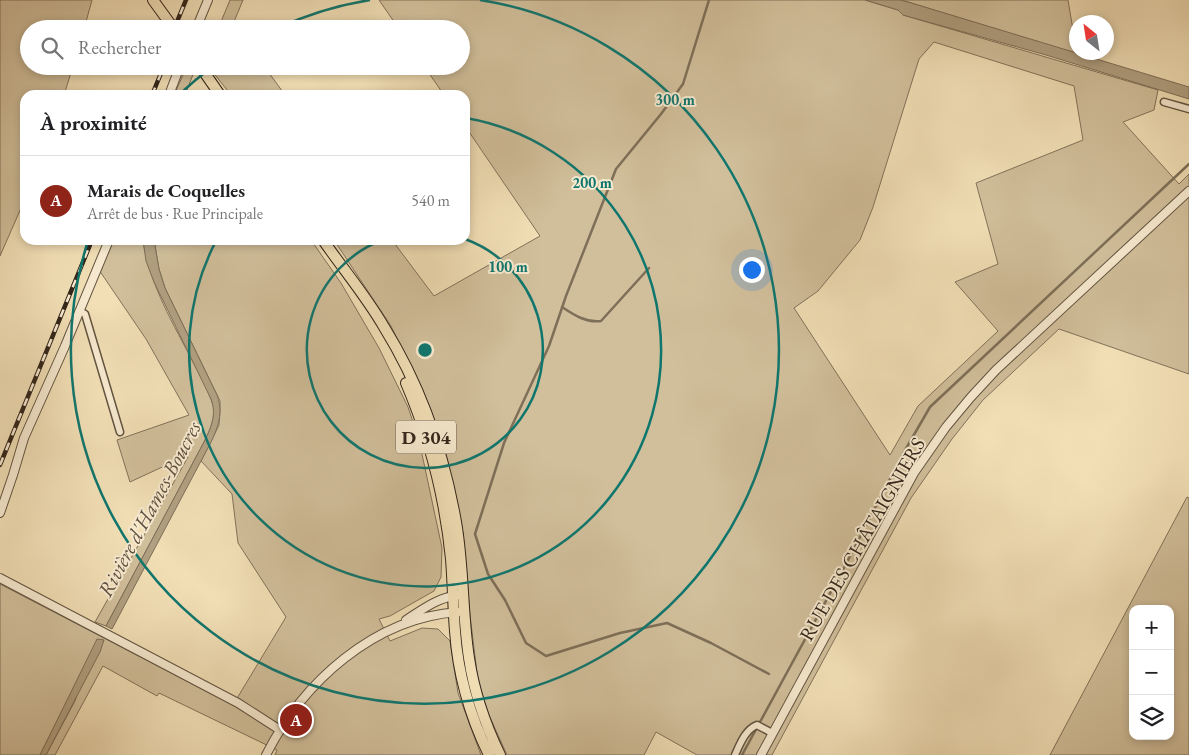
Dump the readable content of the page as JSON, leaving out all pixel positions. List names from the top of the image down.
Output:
{
  "streets": {
    "main road": ["D 304"],
    "street": ["RUE DES CHÂTAIGNIERS"]
  },
  "water": ["Rivière d'Hames-Boucres"],
  "north": "top left",
  "page": {
    "search": "Rechercher",
    "heading": "À proximité",
    "list": [
      {
        "mark": "A",
        "name": "Marais de Coquelles",
        "note": "Arrêt de bus · Rue Principale",
        "value": "540 m"
      }
    ],
    "map_buttons": ["+", "−"],
    "pins": "A"
  },
  "rings": ["300 m", "200 m", "100 m"]
}
